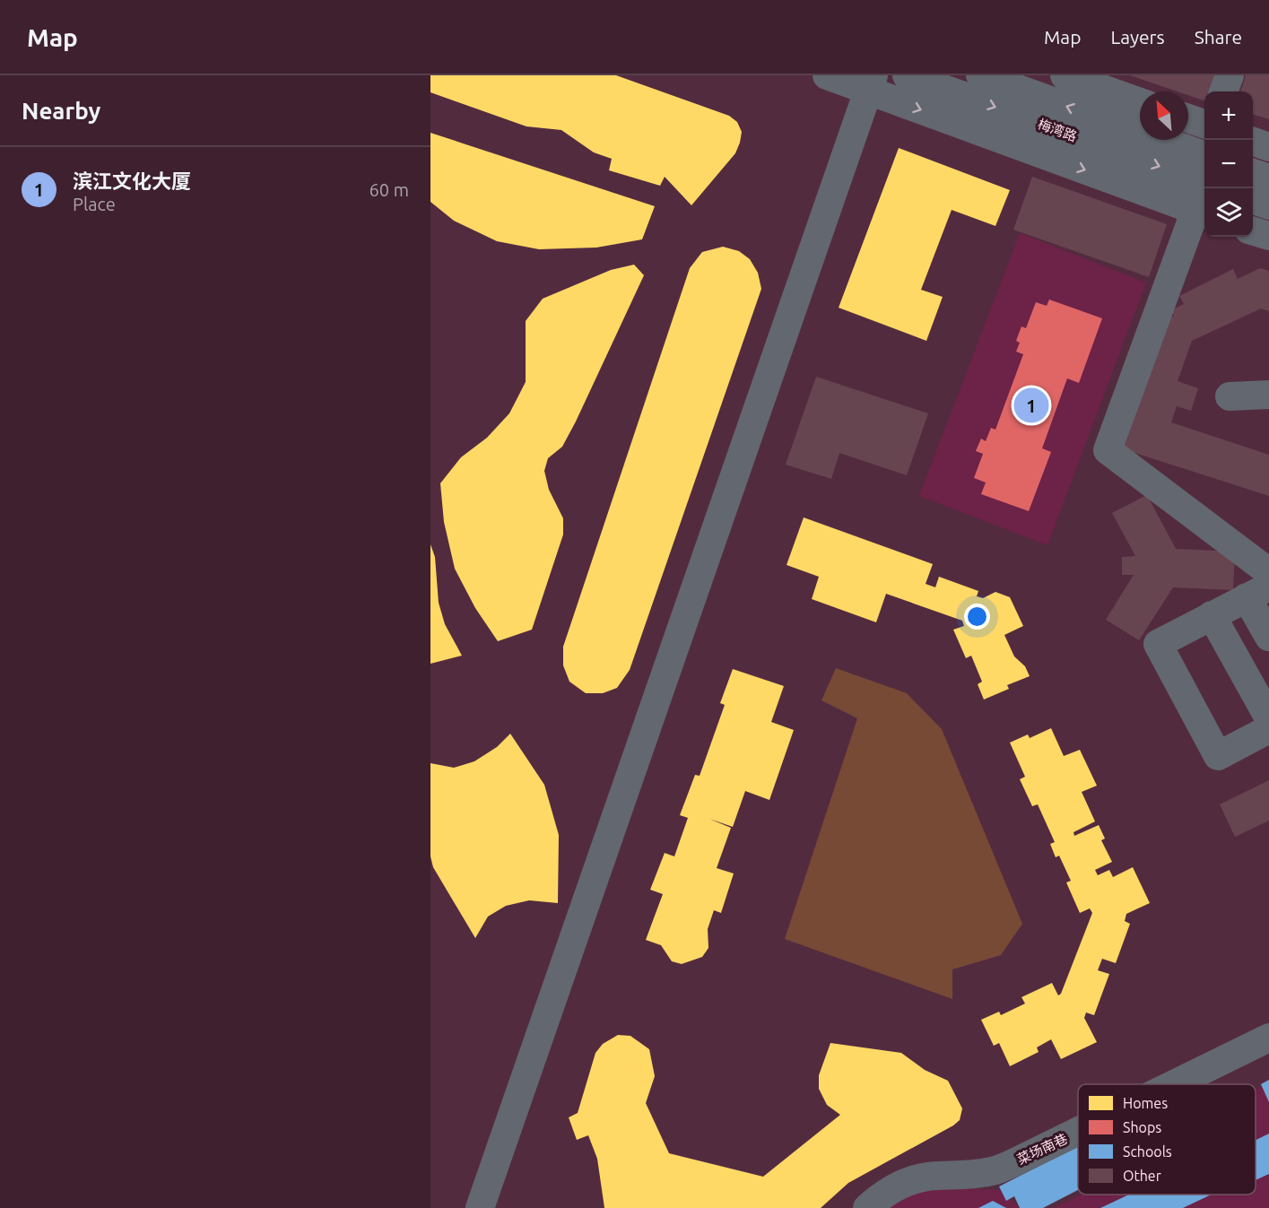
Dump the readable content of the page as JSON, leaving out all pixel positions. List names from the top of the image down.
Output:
{
  "streets": {
    "street": ["梅湾路", "菜场南巷"]
  },
  "legend": [
    "Homes",
    "Shops",
    "Schools",
    "Other"
  ],
  "north": "top left",
  "page": {
    "header": "Map",
    "nav": ["Map", "Layers", "Share"],
    "heading": "Nearby",
    "map_buttons": ["+", "−"],
    "list": [
      {
        "mark": "1",
        "name": "滨江文化大厦",
        "note": "Place",
        "value": "60 m"
      }
    ],
    "pins": "1"
  }
}
